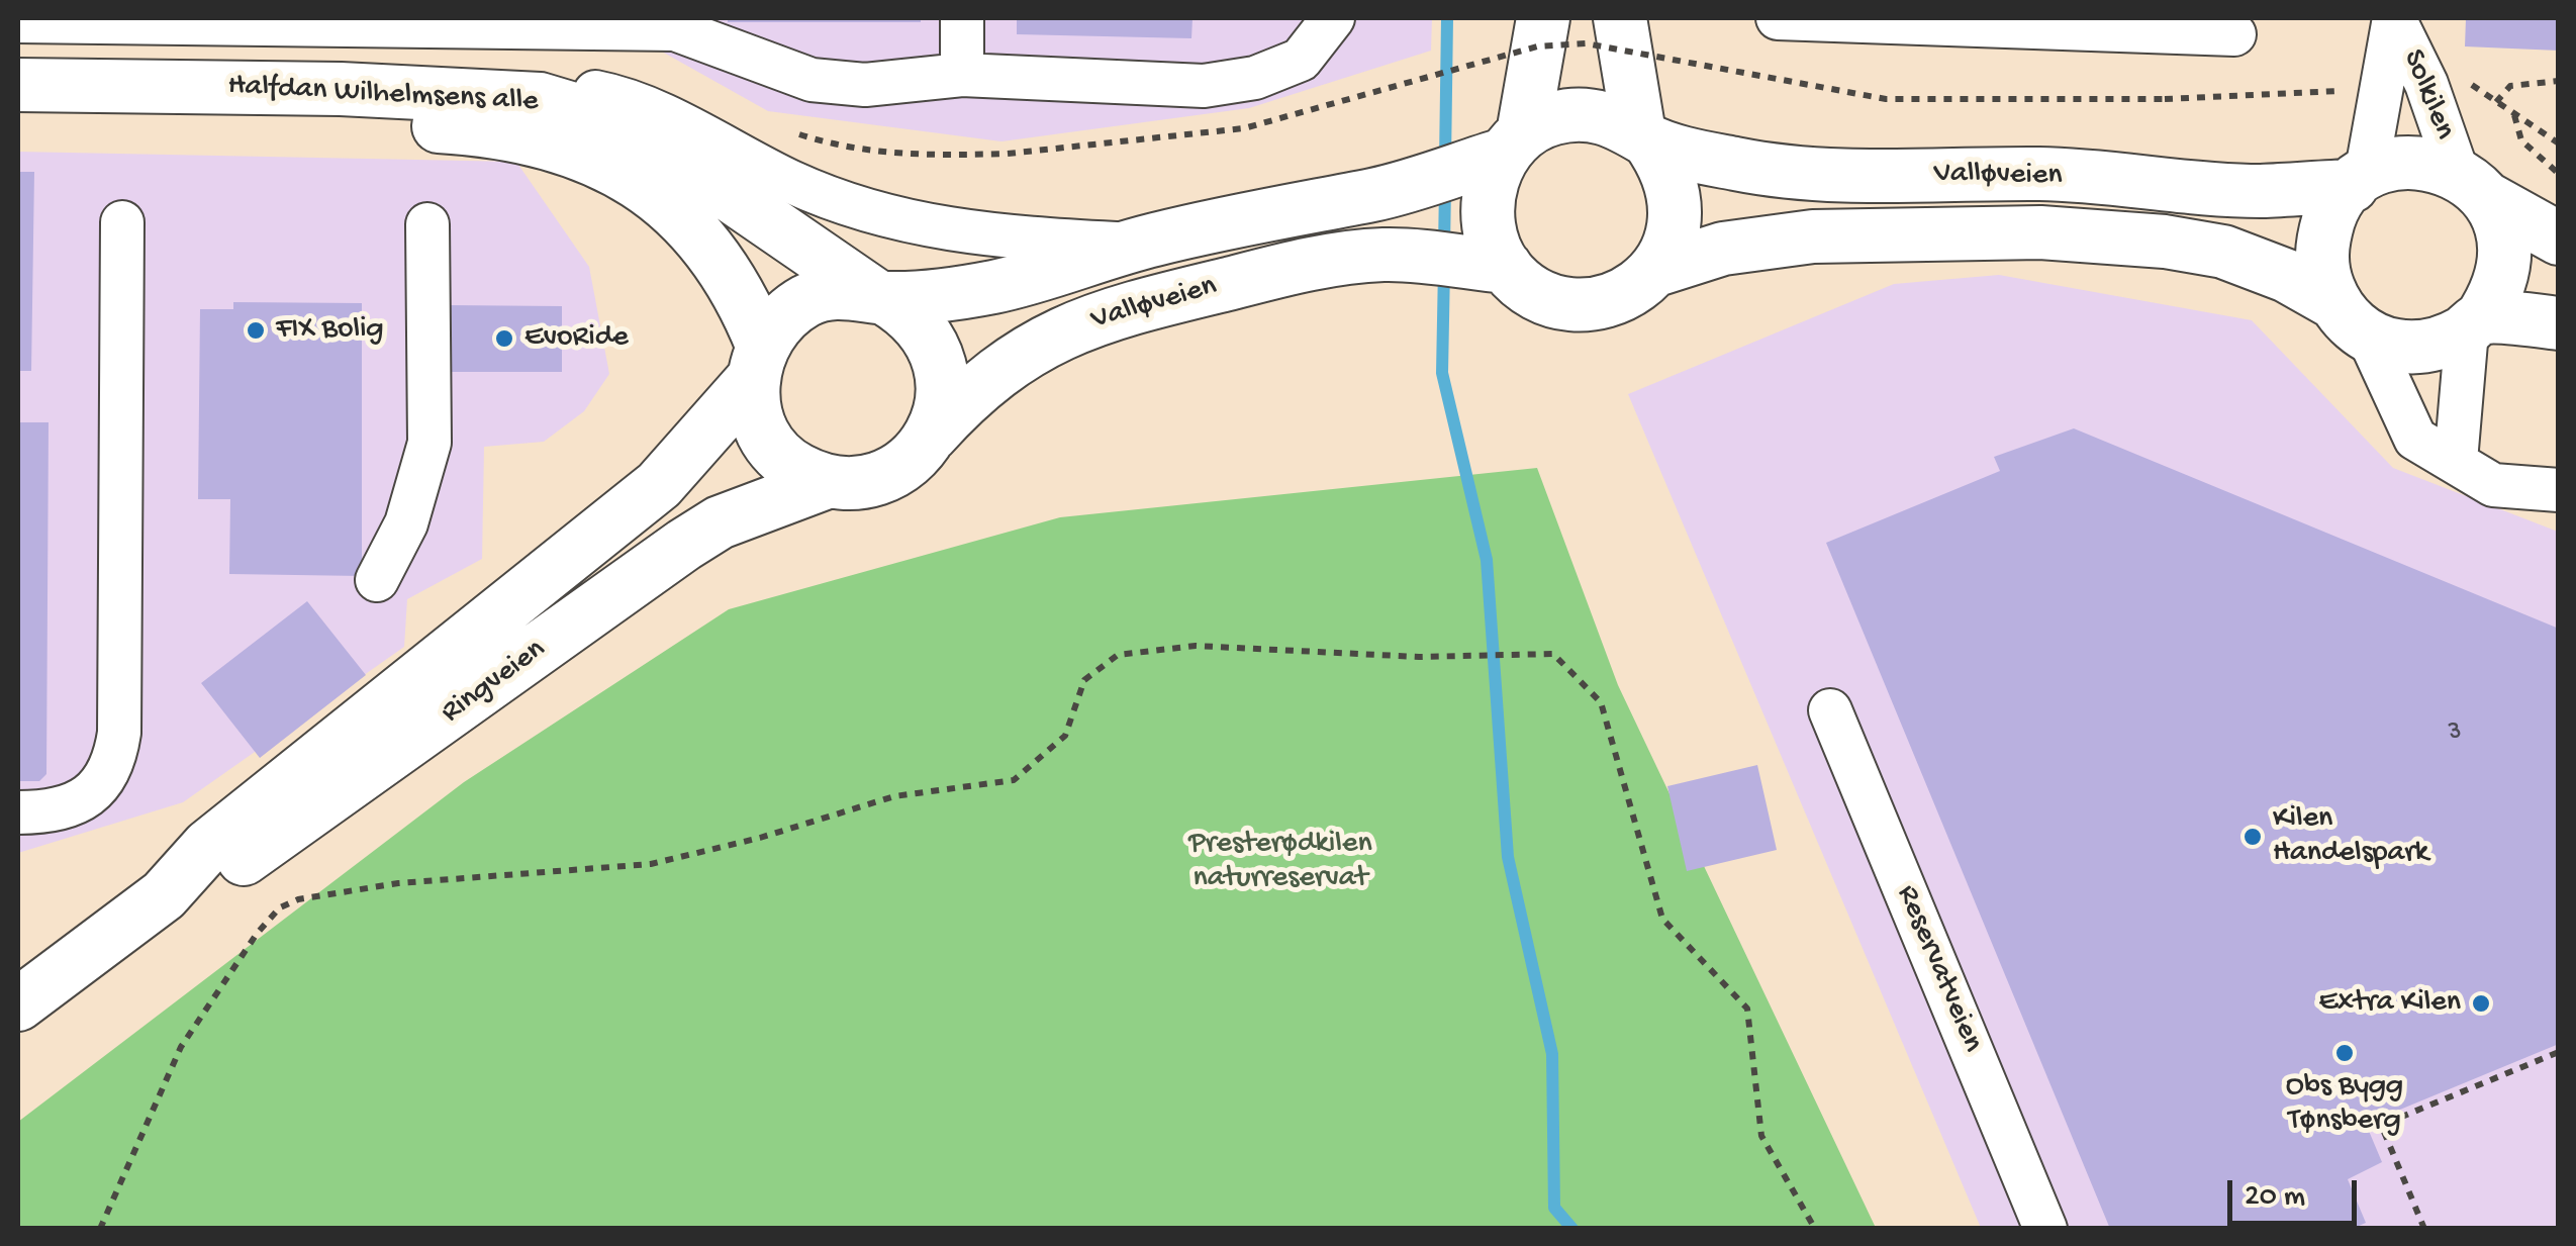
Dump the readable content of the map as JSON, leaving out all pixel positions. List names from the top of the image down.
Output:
{
  "streets": {
    "main road": ["Halfdan Wilhelmsens alle", "Valløveien", "Ringveien"],
    "street": ["Solkilen", "Reservatveien"]
  },
  "crossings": [
    ["Halfdan Wilhelmsens alle", "Valløveien"],
    ["Halfdan Wilhelmsens alle", "Ringveien"],
    ["Solkilen", "Valløveien"],
    ["Valløveien", "Ringveien"]
  ],
  "parks": ["Presterødkilen naturreservat"],
  "places": [
    "FIX Bolig",
    "EvoRide",
    "Kilen Handelspark",
    "Extra Kilen",
    "Obs Bygg Tønsberg"
  ],
  "house_numbers": ["3"],
  "scale_bar": "20 m"
}
